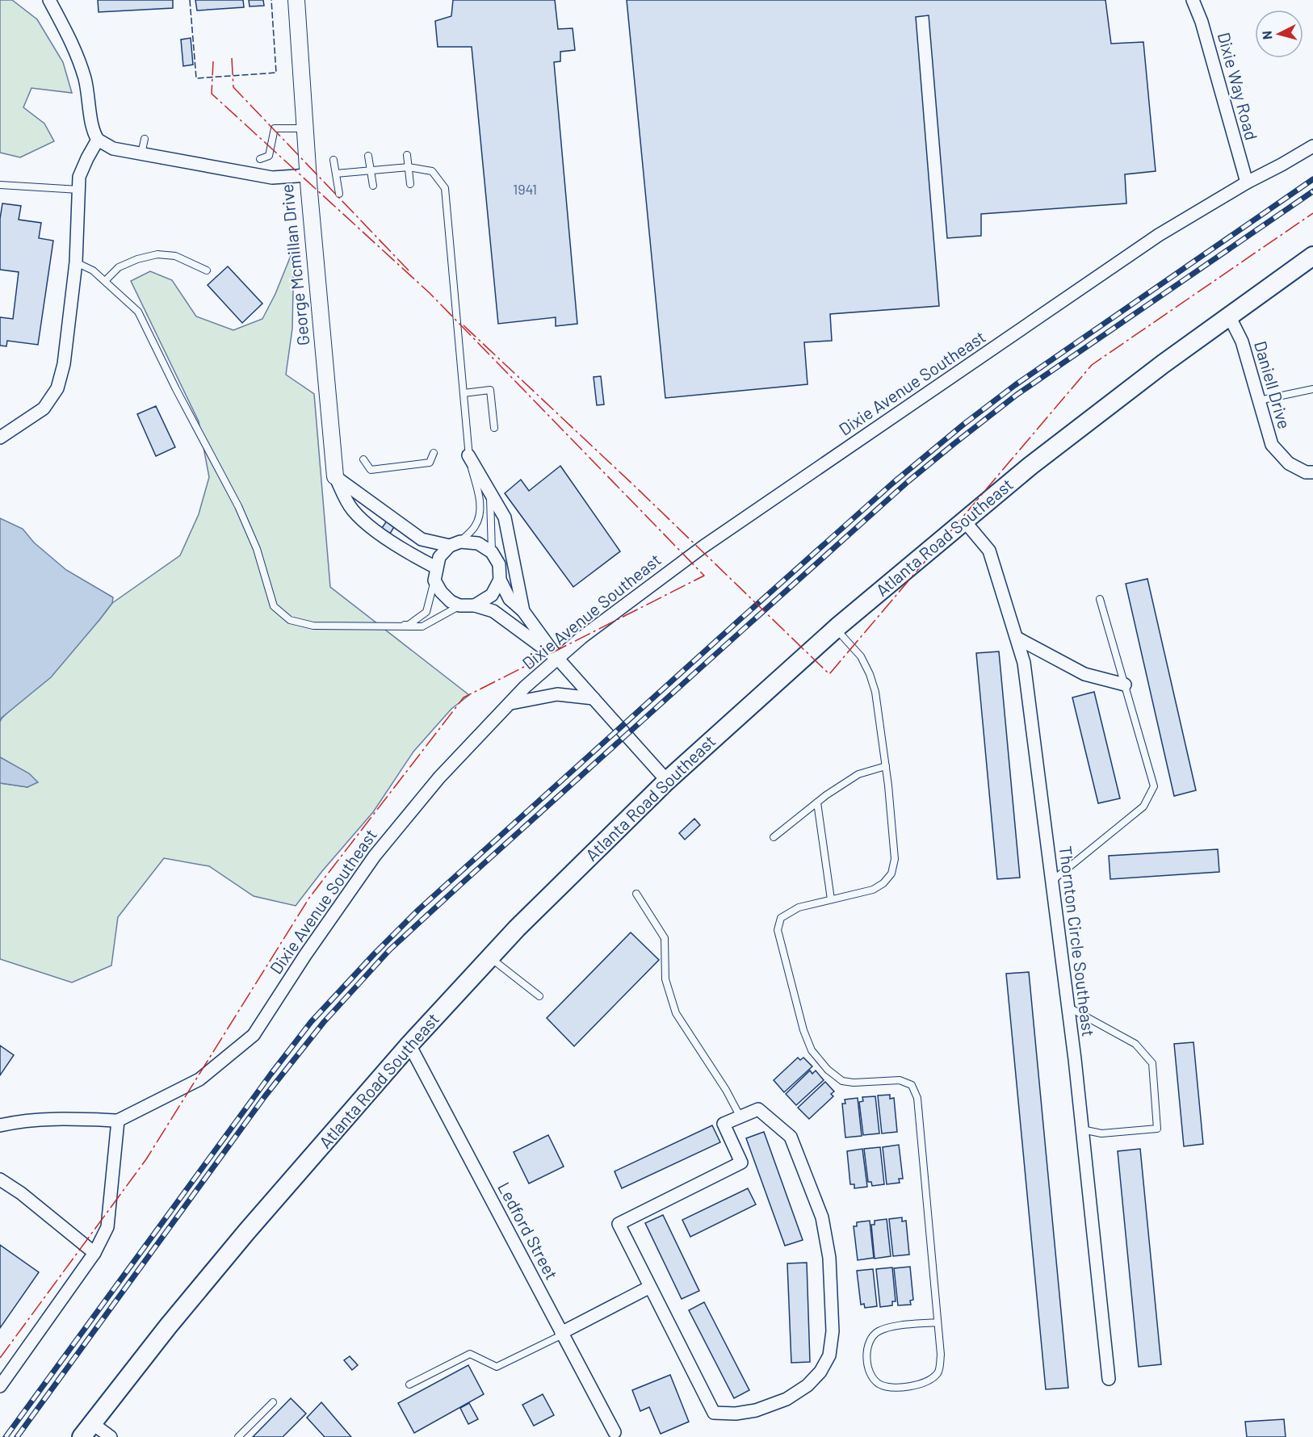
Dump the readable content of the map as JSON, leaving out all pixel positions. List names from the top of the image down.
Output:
{
  "streets": {
    "main road": ["Atlanta Road Southeast"],
    "street": [
      "Dixie Way Road",
      "George Mcmillan Drive",
      "Dixie Avenue Southeast",
      "Daniell Drive",
      "Thornton Circle Southeast",
      "Ledford Street"
    ]
  },
  "crossings": [
    ["Dixie Way Road", "Dixie Avenue Southeast"],
    ["Daniell Drive", "Atlanta Road Southeast"],
    ["Atlanta Road Southeast", "Thornton Circle Southeast"],
    ["Atlanta Road Southeast", "Ledford Street"]
  ],
  "house_numbers": ["1941"],
  "north": "left"
}
